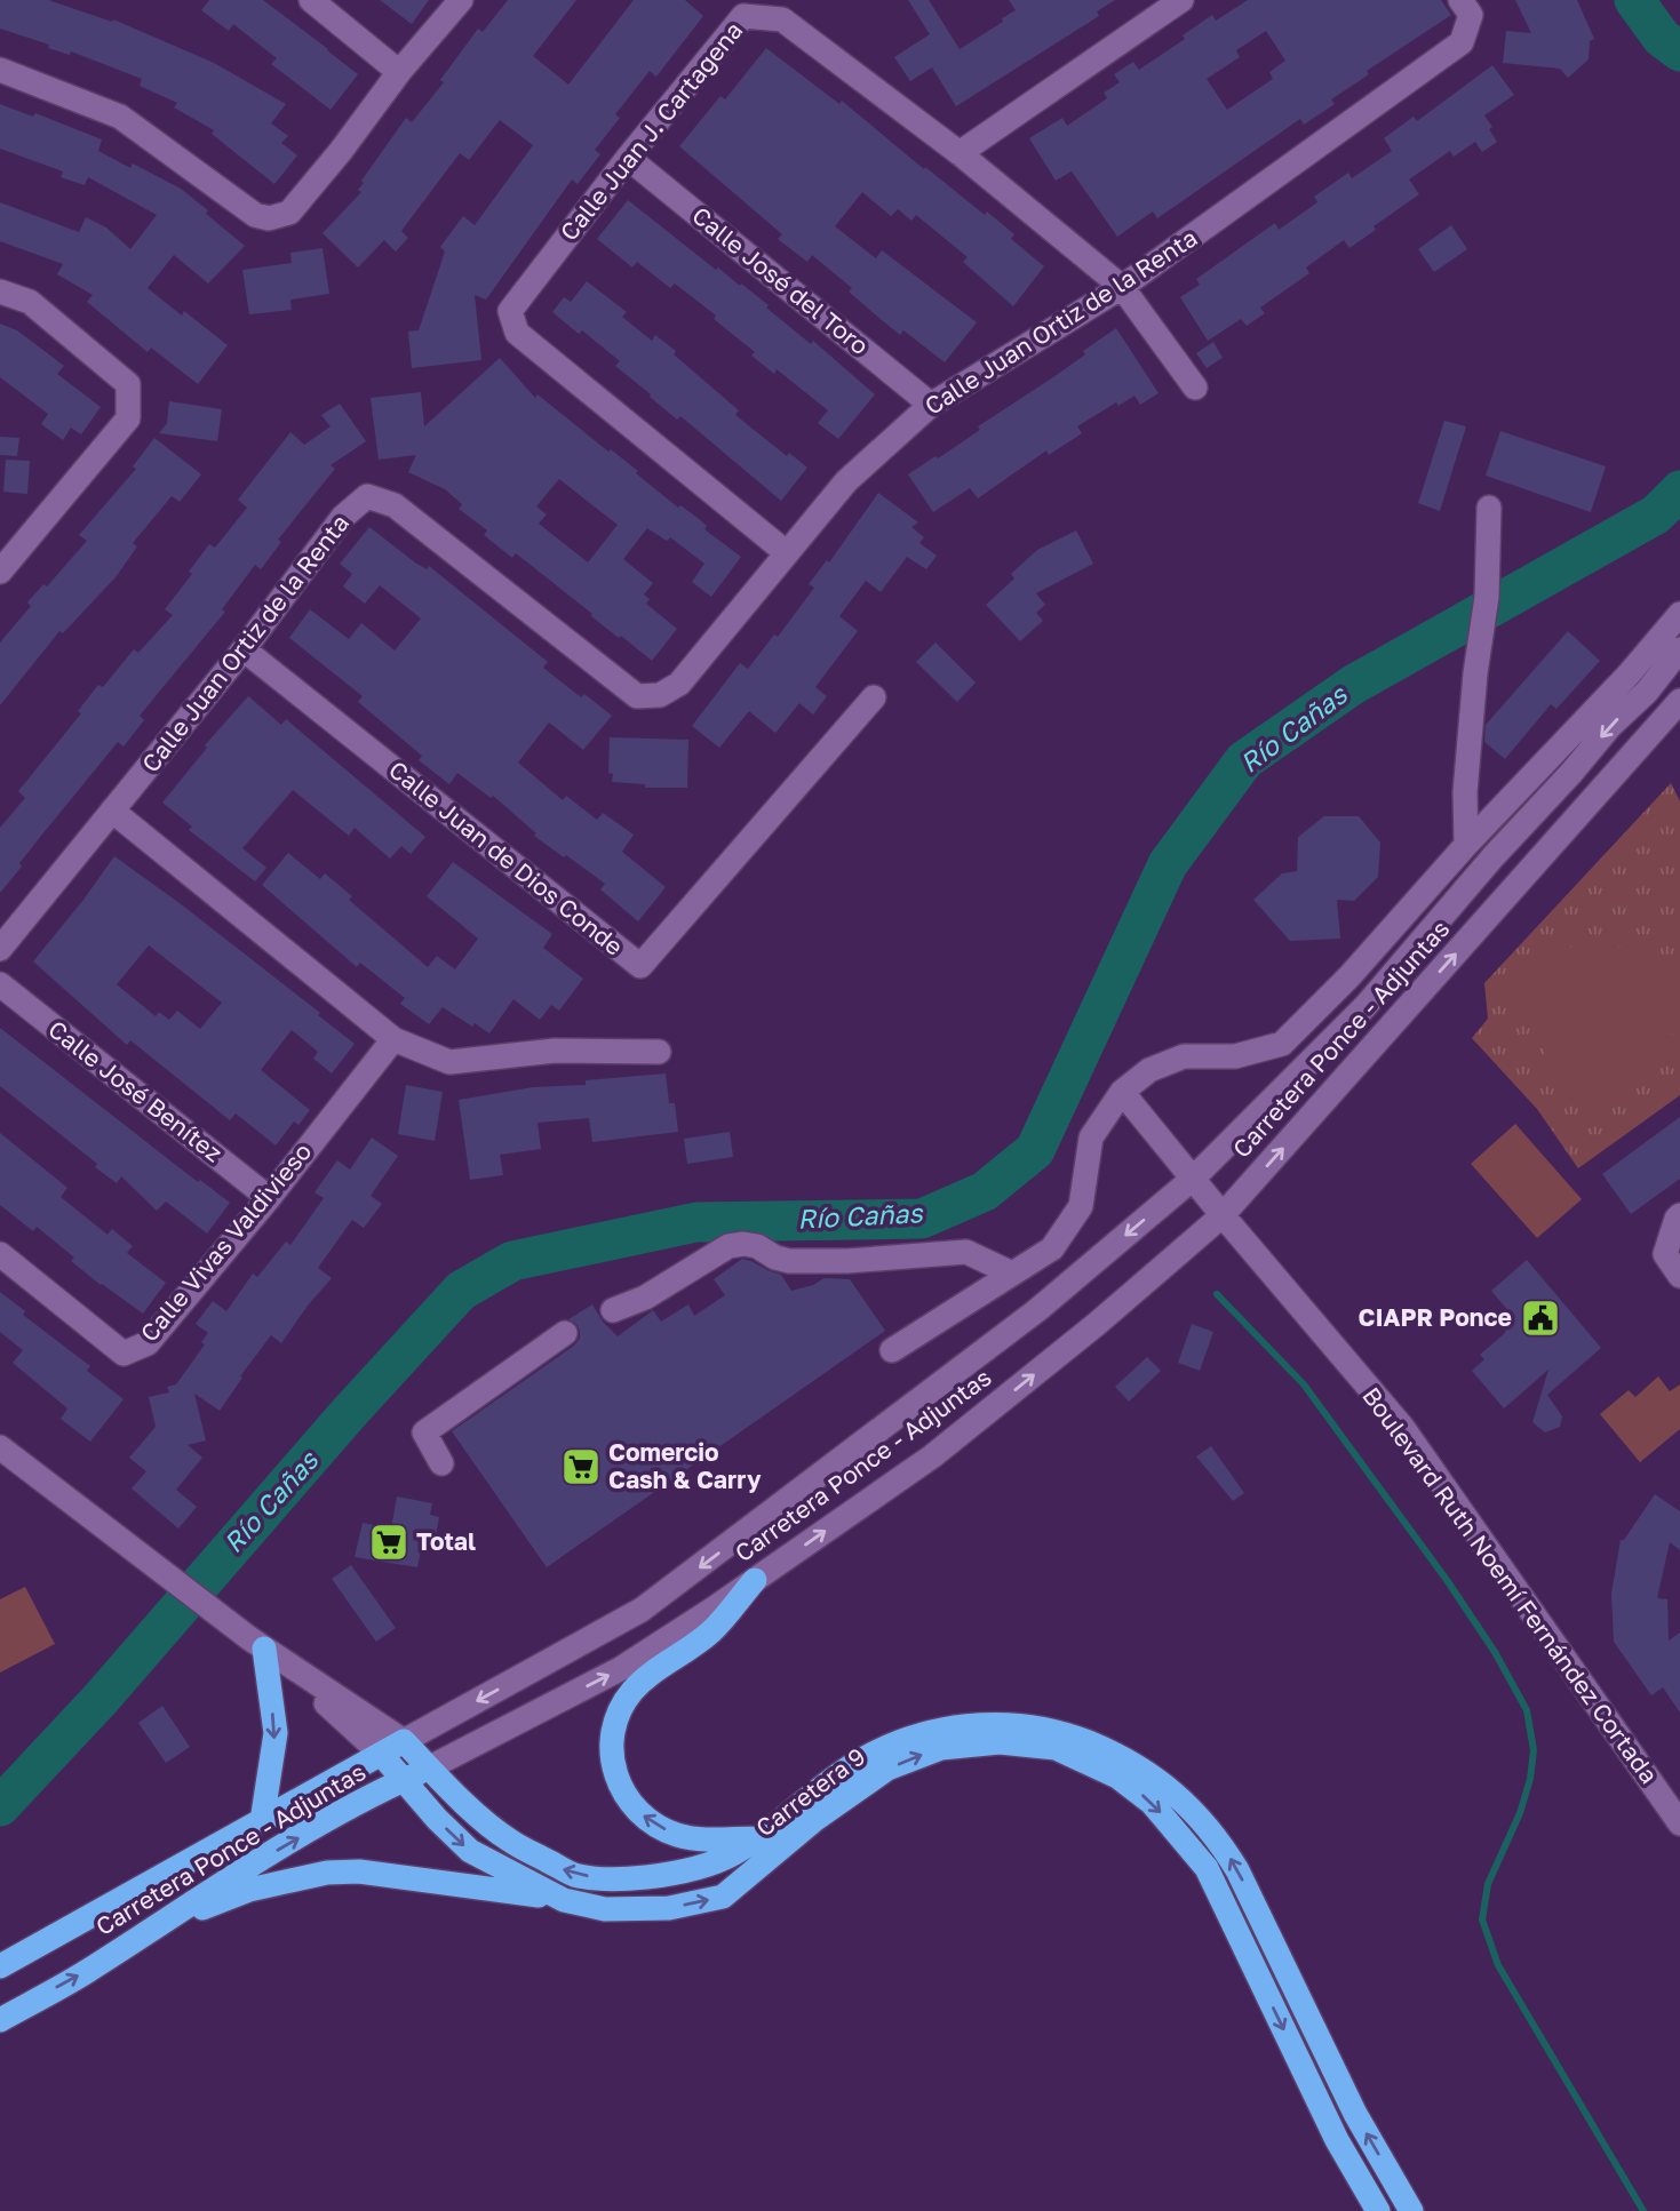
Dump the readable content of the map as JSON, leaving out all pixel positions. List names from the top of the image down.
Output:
{
  "streets": {
    "highway": ["Carretera Ponce - Adjuntas", "Carretera 9"],
    "street": [
      "Calle Juan J. Cartagena",
      "Calle José del Toro",
      "Calle Juan Ortiz de la Renta",
      "Calle Juan de Dios Conde",
      "Calle José Benítez",
      "Calle Vivas Valdivieso",
      "Boulevard Ruth Noemí Fernández Cortada"
    ]
  },
  "crossings": [
    ["Calle Juan J. Cartagena", "Calle José del Toro"],
    ["Calle Juan J. Cartagena", "Calle Juan Ortiz de la Renta"],
    ["Calle José del Toro", "Calle Juan Ortiz de la Renta"],
    ["Calle Juan Ortiz de la Renta", "Calle Juan de Dios Conde"],
    ["Carretera Ponce - Adjuntas", "Boulevard Ruth Noemí Fernández Cortada"],
    ["Carretera Ponce - Adjuntas", "Carretera 9"],
    ["Calle José Benítez", "Calle Vivas Valdivieso"]
  ],
  "one_way": ["Carretera 9"],
  "water": ["Río Cañas"],
  "places": {
    "public building": ["CIAPR Ponce"],
    "supermarket": ["Comercio Cash & Carry", "Total"]
  }
}
